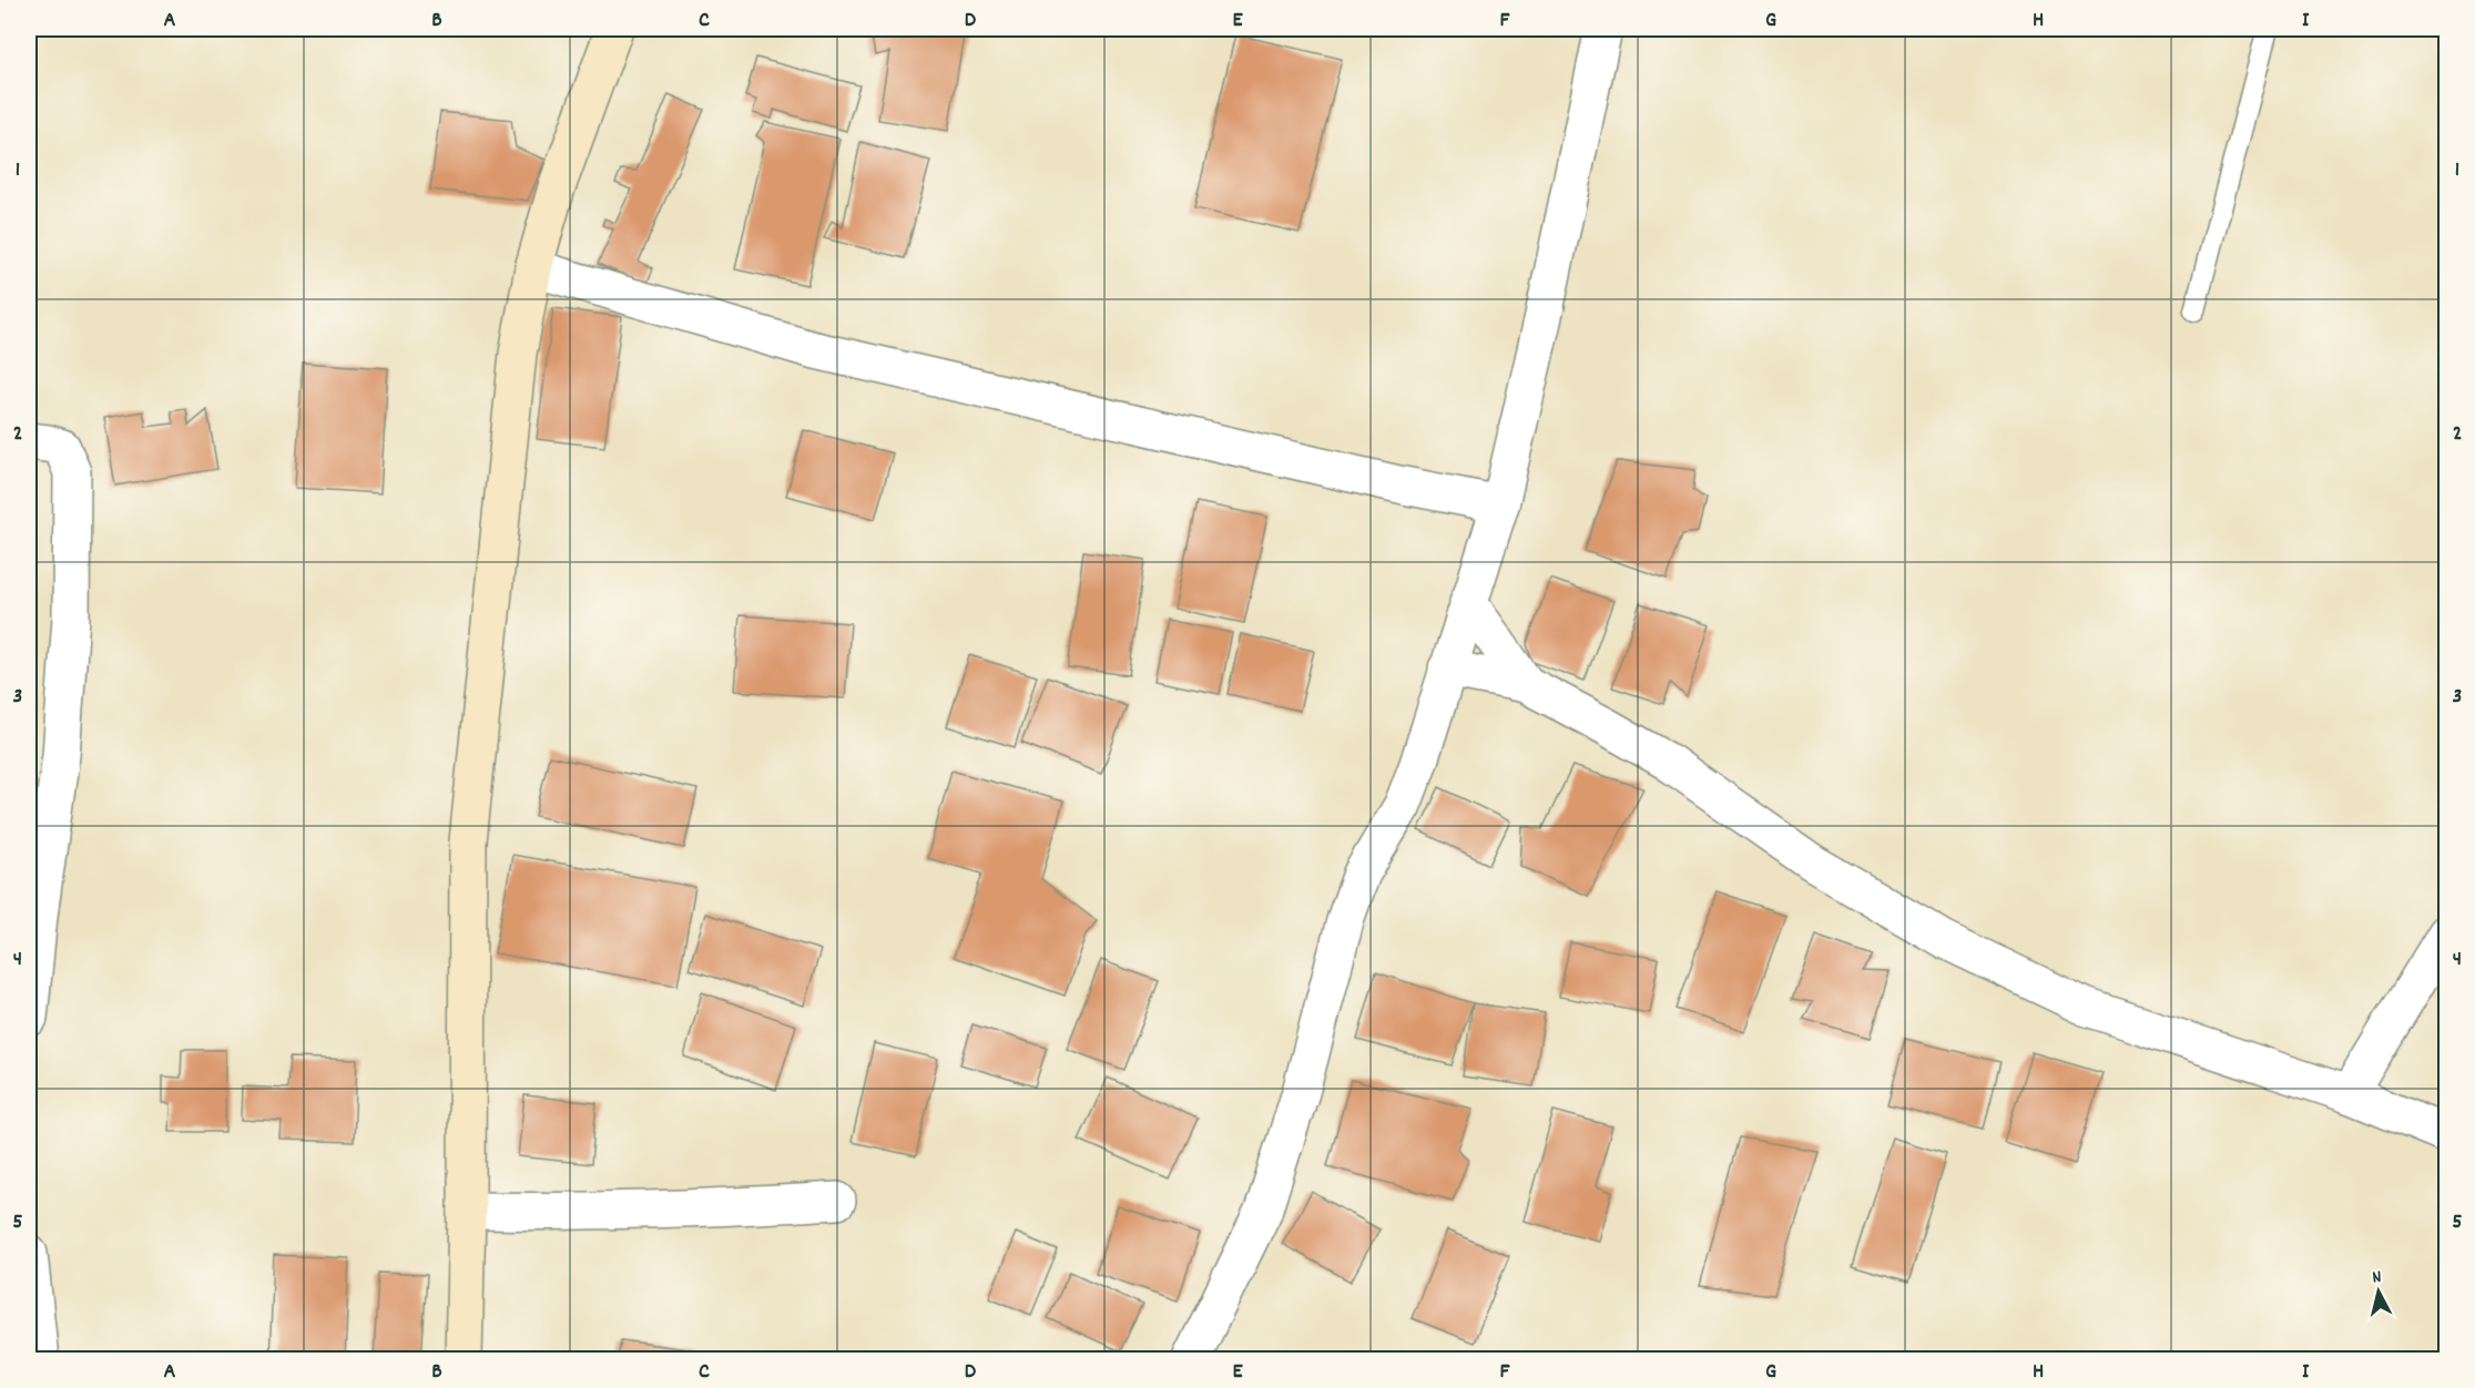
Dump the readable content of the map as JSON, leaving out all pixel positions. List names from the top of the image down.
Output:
{
  "north": "top",
  "grid": {
    "columns": [
      "A",
      "B",
      "C",
      "D",
      "E",
      "F",
      "G",
      "H",
      "I"
    ],
    "rows": [
      "1",
      "2",
      "3",
      "4",
      "5"
    ]
  }
}
